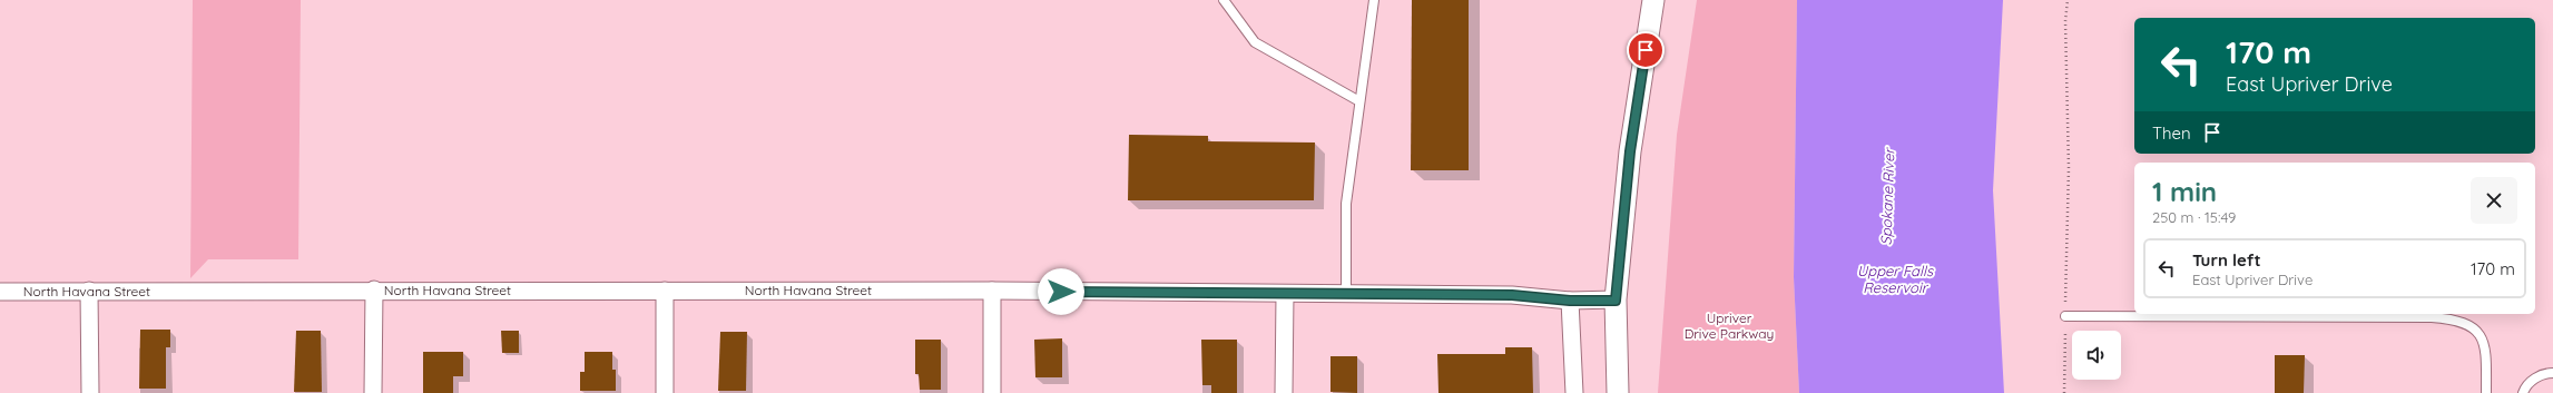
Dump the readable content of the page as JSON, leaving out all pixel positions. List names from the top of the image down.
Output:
{
  "streets": {
    "street": ["North Havana Street"]
  },
  "water": ["Spokane River", "Upper Falls Reservoir"],
  "parks": ["Upriver Drive Parkway"],
  "page": {
    "turn": ["170 m", "East Upriver Drive"],
    "then": "Then",
    "heading": ["1 min", "250 m · 15:49"],
    "list": [
      {
        "name": "Turn left",
        "note": "East Upriver Drive",
        "value": "170 m"
      }
    ]
  }
}
